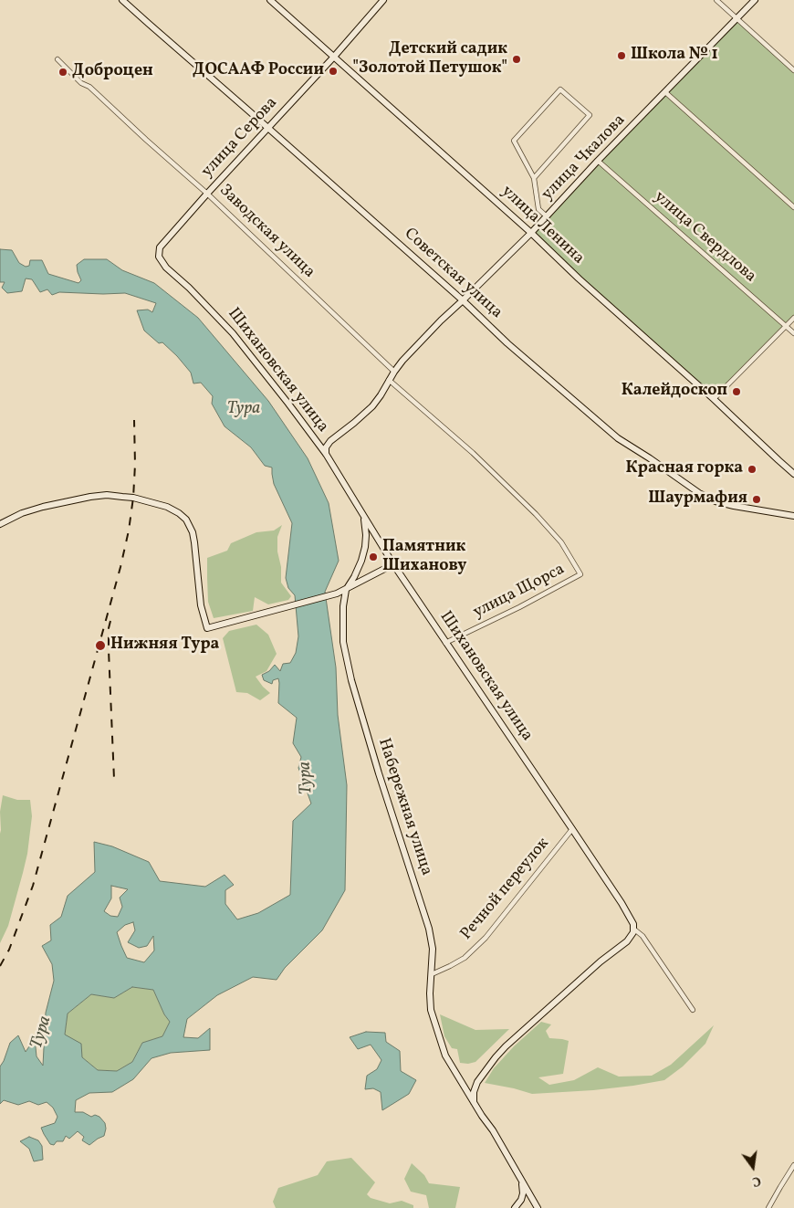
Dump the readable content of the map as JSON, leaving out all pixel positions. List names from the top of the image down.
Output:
{
  "streets": {
    "main road": [
      "улица Серова",
      "улица Чкалова",
      "улица Ленина",
      "Советская улица",
      "Шихановская улица",
      "Набережная улица"
    ],
    "street": [
      "Заводская улица",
      "улица Свердлова",
      "улица Щорса",
      "Речной переулок"
    ]
  },
  "crossings": [
    ["улица Серова", "улица Ленина"],
    ["улица Серова", "Заводская улица"],
    ["улица Серова", "Советская улица"],
    ["улица Серова", "Шихановская улица"],
    ["улица Чкалова", "улица Ленина"],
    ["улица Чкалова", "Заводская улица"],
    ["улица Чкалова", "улица Свердлова"],
    ["улица Чкалова", "Советская улица"],
    ["улица Чкалова", "Шихановская улица"],
    ["улица Чкалова", "улица Щорса"],
    ["Шихановская улица", "улица Щорса"],
    ["Шихановская улица", "Набережная улица"],
    ["Шихановская улица", "Речной переулок"],
    ["Набережная улица", "Речной переулок"]
  ],
  "water": ["Тура"],
  "places": [
    "Школа № 1",
    "Детский садик \"Золотой Петушок\"",
    "ДОСААФ России",
    "Доброцен",
    "Калейдоскоп",
    "Красная горка",
    "Шаурмафия",
    "Памятник Шиханову",
    "Нижняя Тура"
  ],
  "north": "bottom"
}
